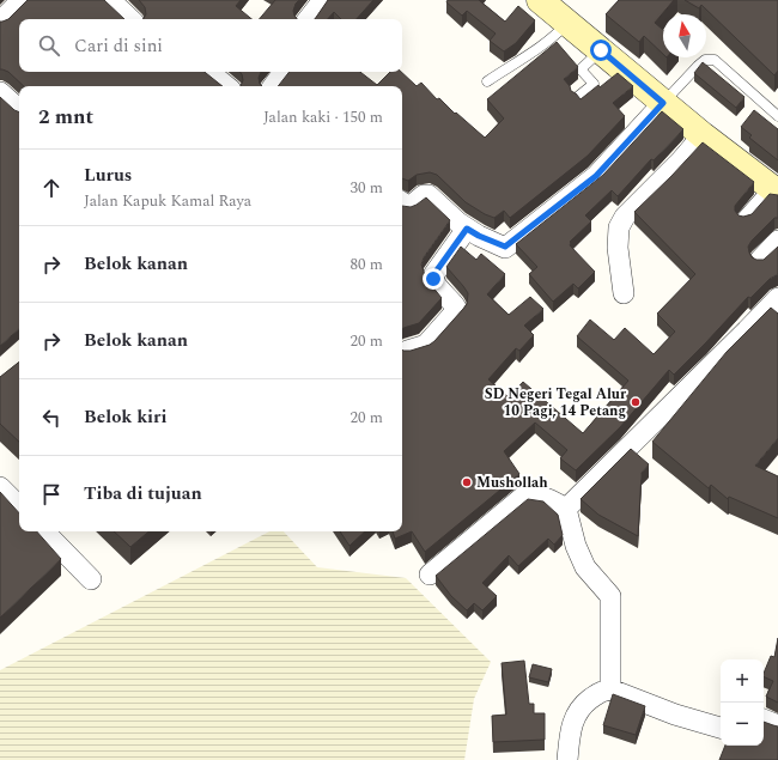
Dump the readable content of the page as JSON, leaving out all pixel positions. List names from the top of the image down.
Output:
{
  "places": ["SD Negeri Tegal Alur 10 Pagi, 14 Petang", "Mushollah"],
  "north": "top",
  "page": {
    "search": "Cari di sini",
    "heading": ["2 mnt", "Jalan kaki · 150 m"],
    "list": [
      ["Lurus", "Jalan Kapuk Kamal Raya", "30 m"],
      ["Belok kanan", "80 m"],
      ["Belok kanan", "20 m"],
      ["Belok kiri", "20 m"],
      "Tiba di tujuan"
    ],
    "map_buttons": ["+", "−"]
  }
}
